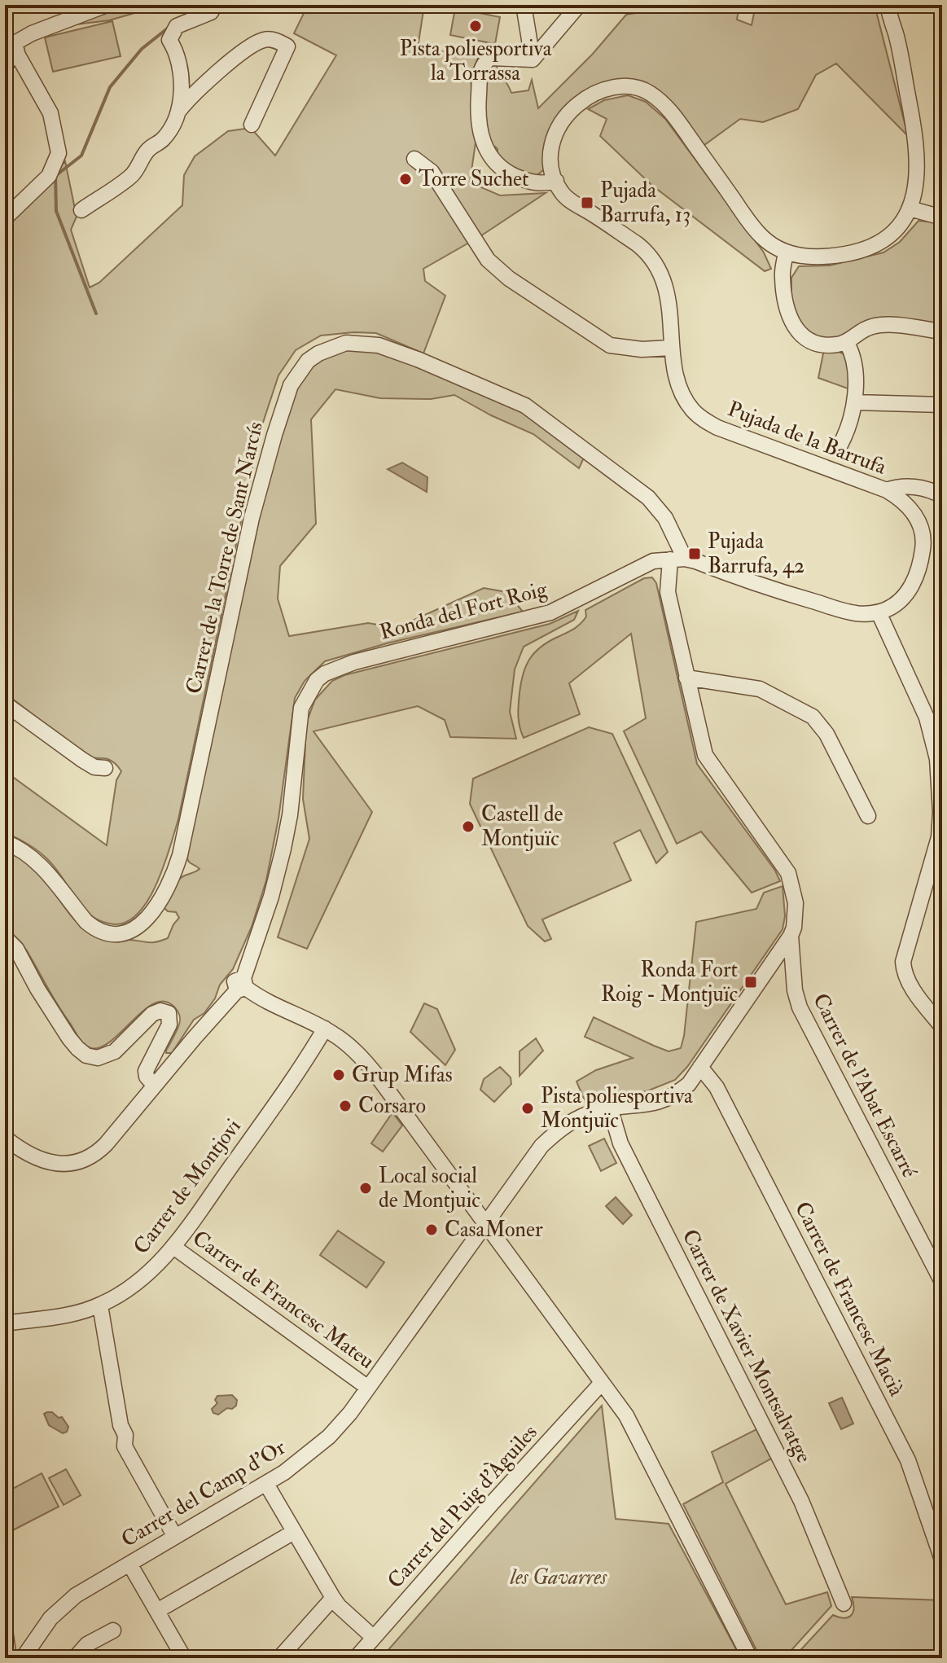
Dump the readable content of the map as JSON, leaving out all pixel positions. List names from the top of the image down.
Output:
{
  "streets": {
    "street": [
      "Pujada de la Barrufa",
      "Carrer de la Torre de Sant Narcís",
      "Ronda del Fort Roig",
      "Carrer de l'Abat Escarré",
      "Carrer de Montjovi",
      "Carrer de Francesc Macià",
      "Carrer de Francesc Mateu",
      "Carrer de Xavier Montsalvatge",
      "Carrer del Camp d'Or",
      "Carrer del Puig d'Àguiles"
    ]
  },
  "crossings": [
    ["Carrer de la Torre de Sant Narcís", "Ronda del Fort Roig"],
    ["Carrer de Montjovi", "Carrer de Francesc Mateu"],
    ["Carrer de Francesc Mateu", "Carrer del Camp d'Or"]
  ],
  "parks": ["les Gavarres"],
  "places": {
    "other": [
      "Pista poliesportiva la Torrassa",
      "Torre Suchet",
      "Castell de Montjuïc",
      "Grup Mifas",
      "Corsaro",
      "Pista poliesportiva Montjuïc",
      "Local social de Montjuic",
      "CasaMoner"
    ],
    "transit": ["Pujada Barrufa, 13", "Pujada Barrufa, 42", "Ronda Fort Roig - Montjuïc"]
  }
}
